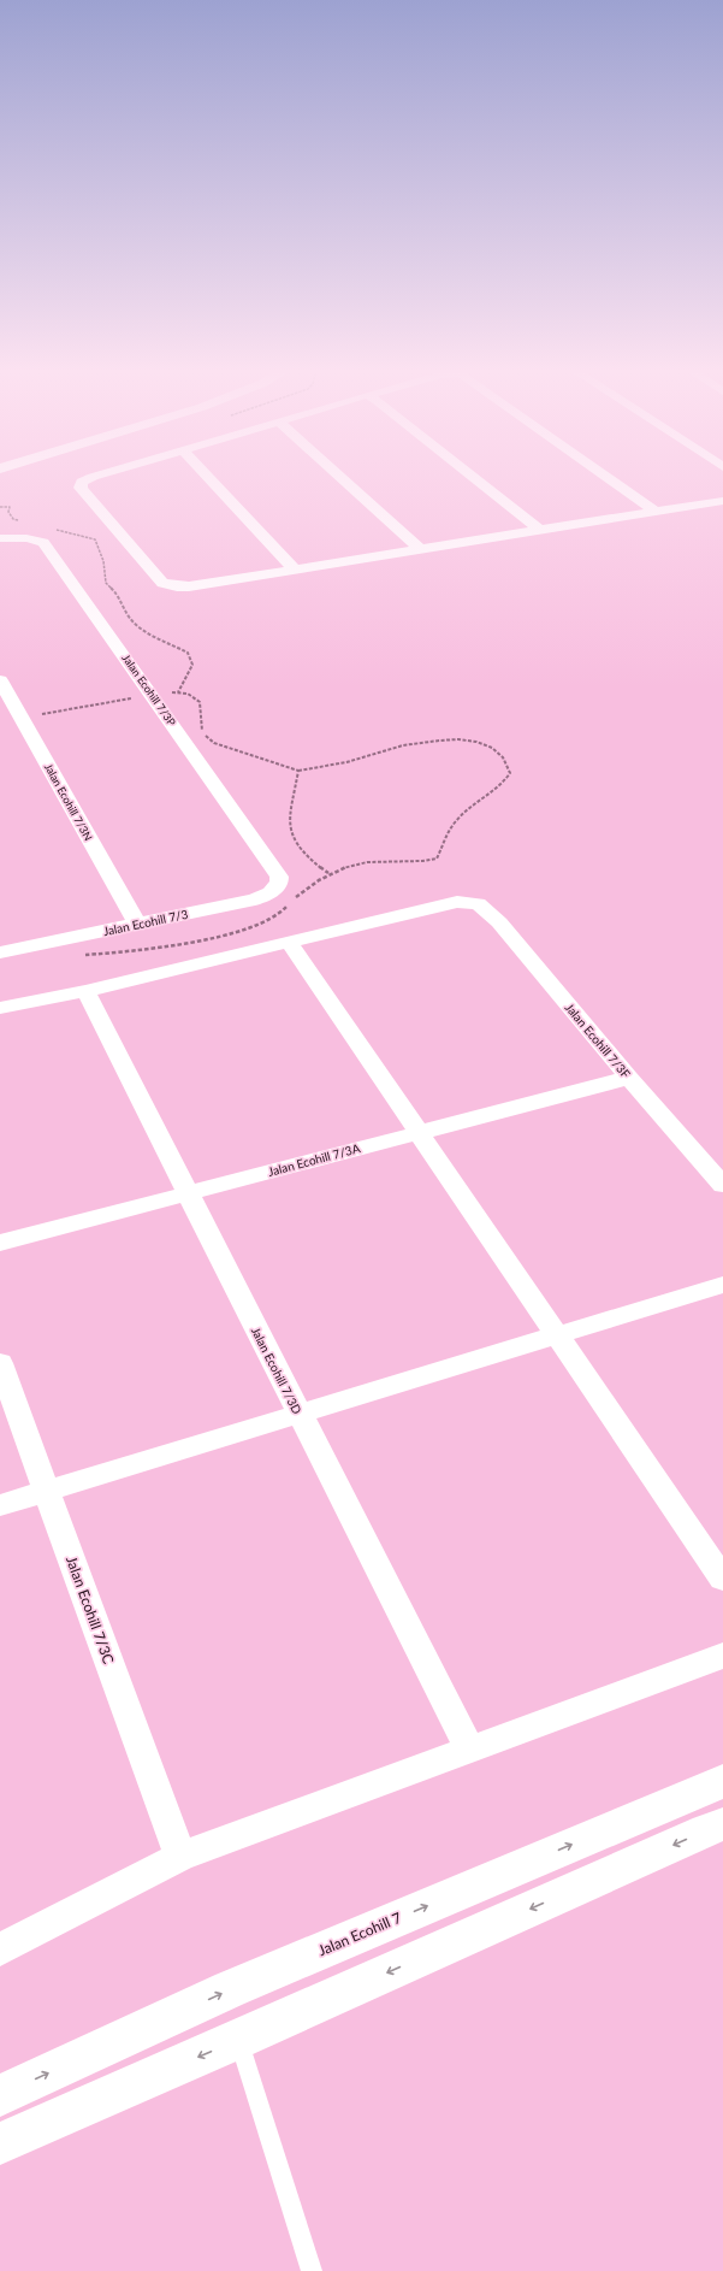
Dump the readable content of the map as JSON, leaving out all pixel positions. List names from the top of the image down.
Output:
{
  "streets": {
    "street": [
      "Jalan Ecohill 7/3P",
      "Jalan Ecohill 7/3N",
      "Jalan Ecohill 7/3",
      "Jalan Ecohill 7/3F",
      "Jalan Ecohill 7/3A",
      "Jalan Ecohill 7/3D",
      "Jalan Ecohill 7/3C",
      "Jalan Ecohill 7"
    ]
  },
  "crossings": [
    ["Jalan Ecohill 7/3P", "Jalan Ecohill 7/3"],
    ["Jalan Ecohill 7/3N", "Jalan Ecohill 7/3"],
    ["Jalan Ecohill 7/3F", "Jalan Ecohill 7/3A"],
    ["Jalan Ecohill 7/3A", "Jalan Ecohill 7/3D"]
  ]
}
